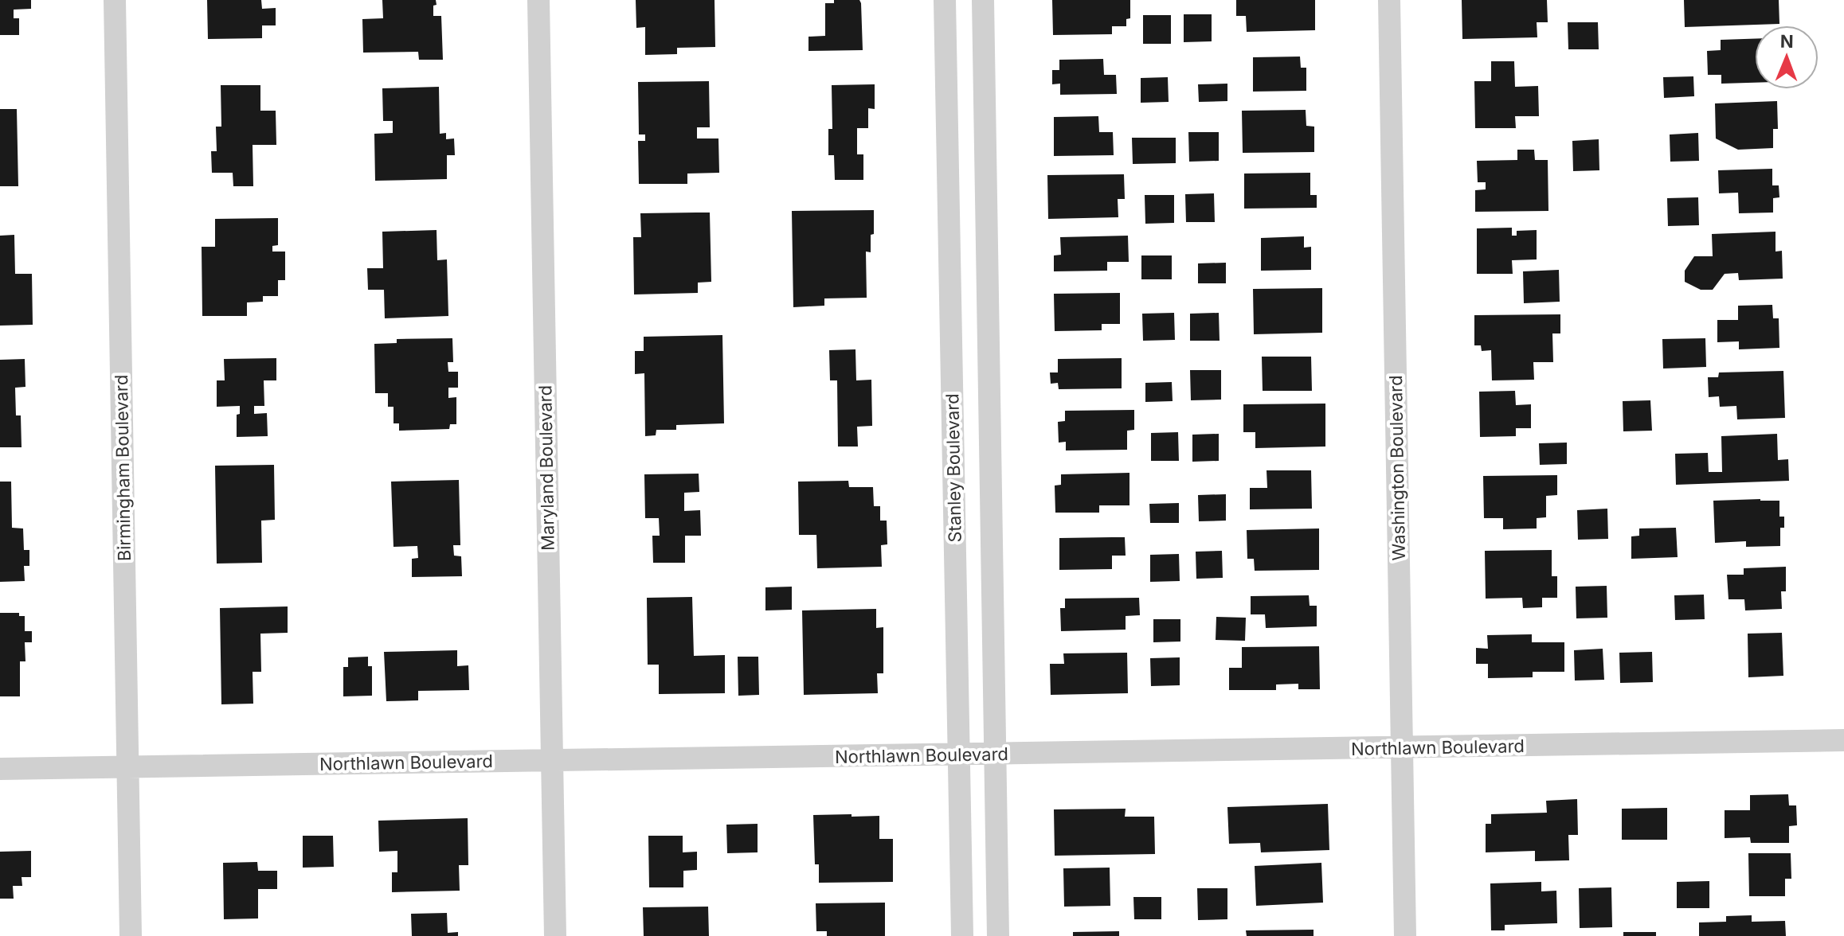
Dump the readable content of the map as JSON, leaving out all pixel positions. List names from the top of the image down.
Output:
{
  "streets": {
    "street": [
      "Birmingham Boulevard",
      "Maryland Boulevard",
      "Stanley Boulevard",
      "Washington Boulevard",
      "Northlawn Boulevard"
    ]
  },
  "crossings": [
    ["Birmingham Boulevard", "Northlawn Boulevard"],
    ["Maryland Boulevard", "Northlawn Boulevard"],
    ["Stanley Boulevard", "Northlawn Boulevard"],
    ["Washington Boulevard", "Northlawn Boulevard"]
  ],
  "north": "top"
}
